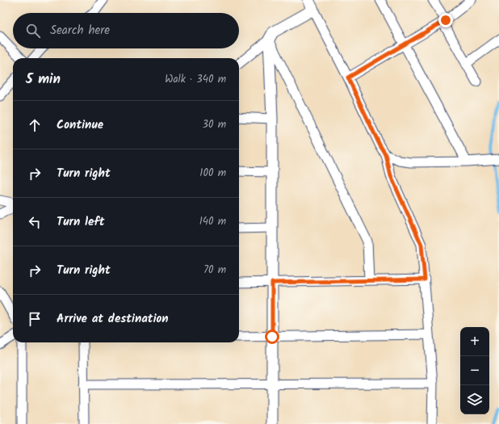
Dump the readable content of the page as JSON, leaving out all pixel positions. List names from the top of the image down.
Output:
{
  "page": {
    "search": "Search here",
    "heading": ["5 min", "Walk · 340 m"],
    "list": [
      ["Continue", "30 m"],
      ["Turn right", "100 m"],
      ["Turn left", "140 m"],
      ["Turn right", "70 m"],
      "Arrive at destination"
    ],
    "map_buttons": ["+", "−"]
  }
}
